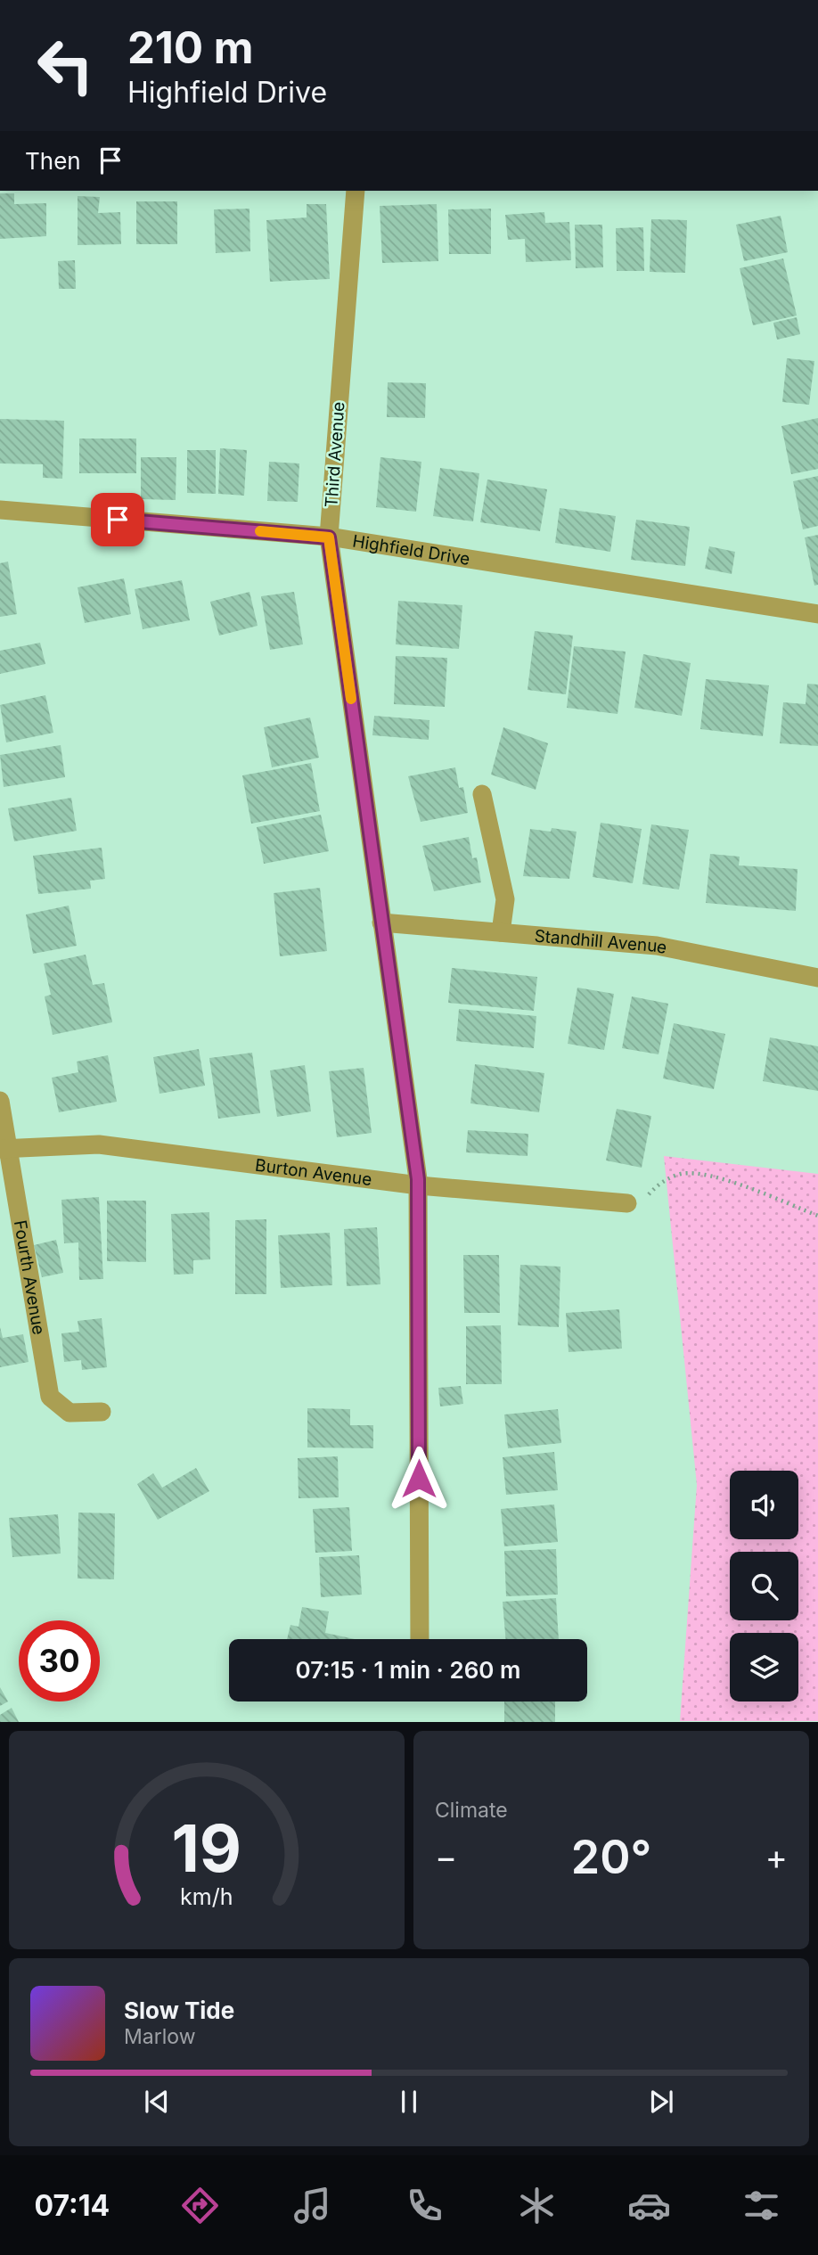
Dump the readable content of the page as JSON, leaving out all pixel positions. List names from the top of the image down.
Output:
{
  "streets": {
    "street": [
      "Third Avenue",
      "Highfield Drive",
      "Standhill Avenue",
      "Burton Avenue",
      "Fourth Avenue"
    ]
  },
  "crossings": [
    ["Third Avenue", "Highfield Drive"],
    ["Third Avenue", "Standhill Avenue"],
    ["Third Avenue", "Burton Avenue"],
    ["Burton Avenue", "Fourth Avenue"]
  ],
  "page": {
    "turn": ["210 m", "Highfield Drive"],
    "then": "Then",
    "limit": "30",
    "trip": "07:15 · 1 min · 260 m",
    "tile": "Climate",
    "heat": ["−", "20°", "+"],
    "song": ["Slow Tide", "Marlow"],
    "tabs": "07:14",
    "gauge": ["19", "km/h"]
  }
}
